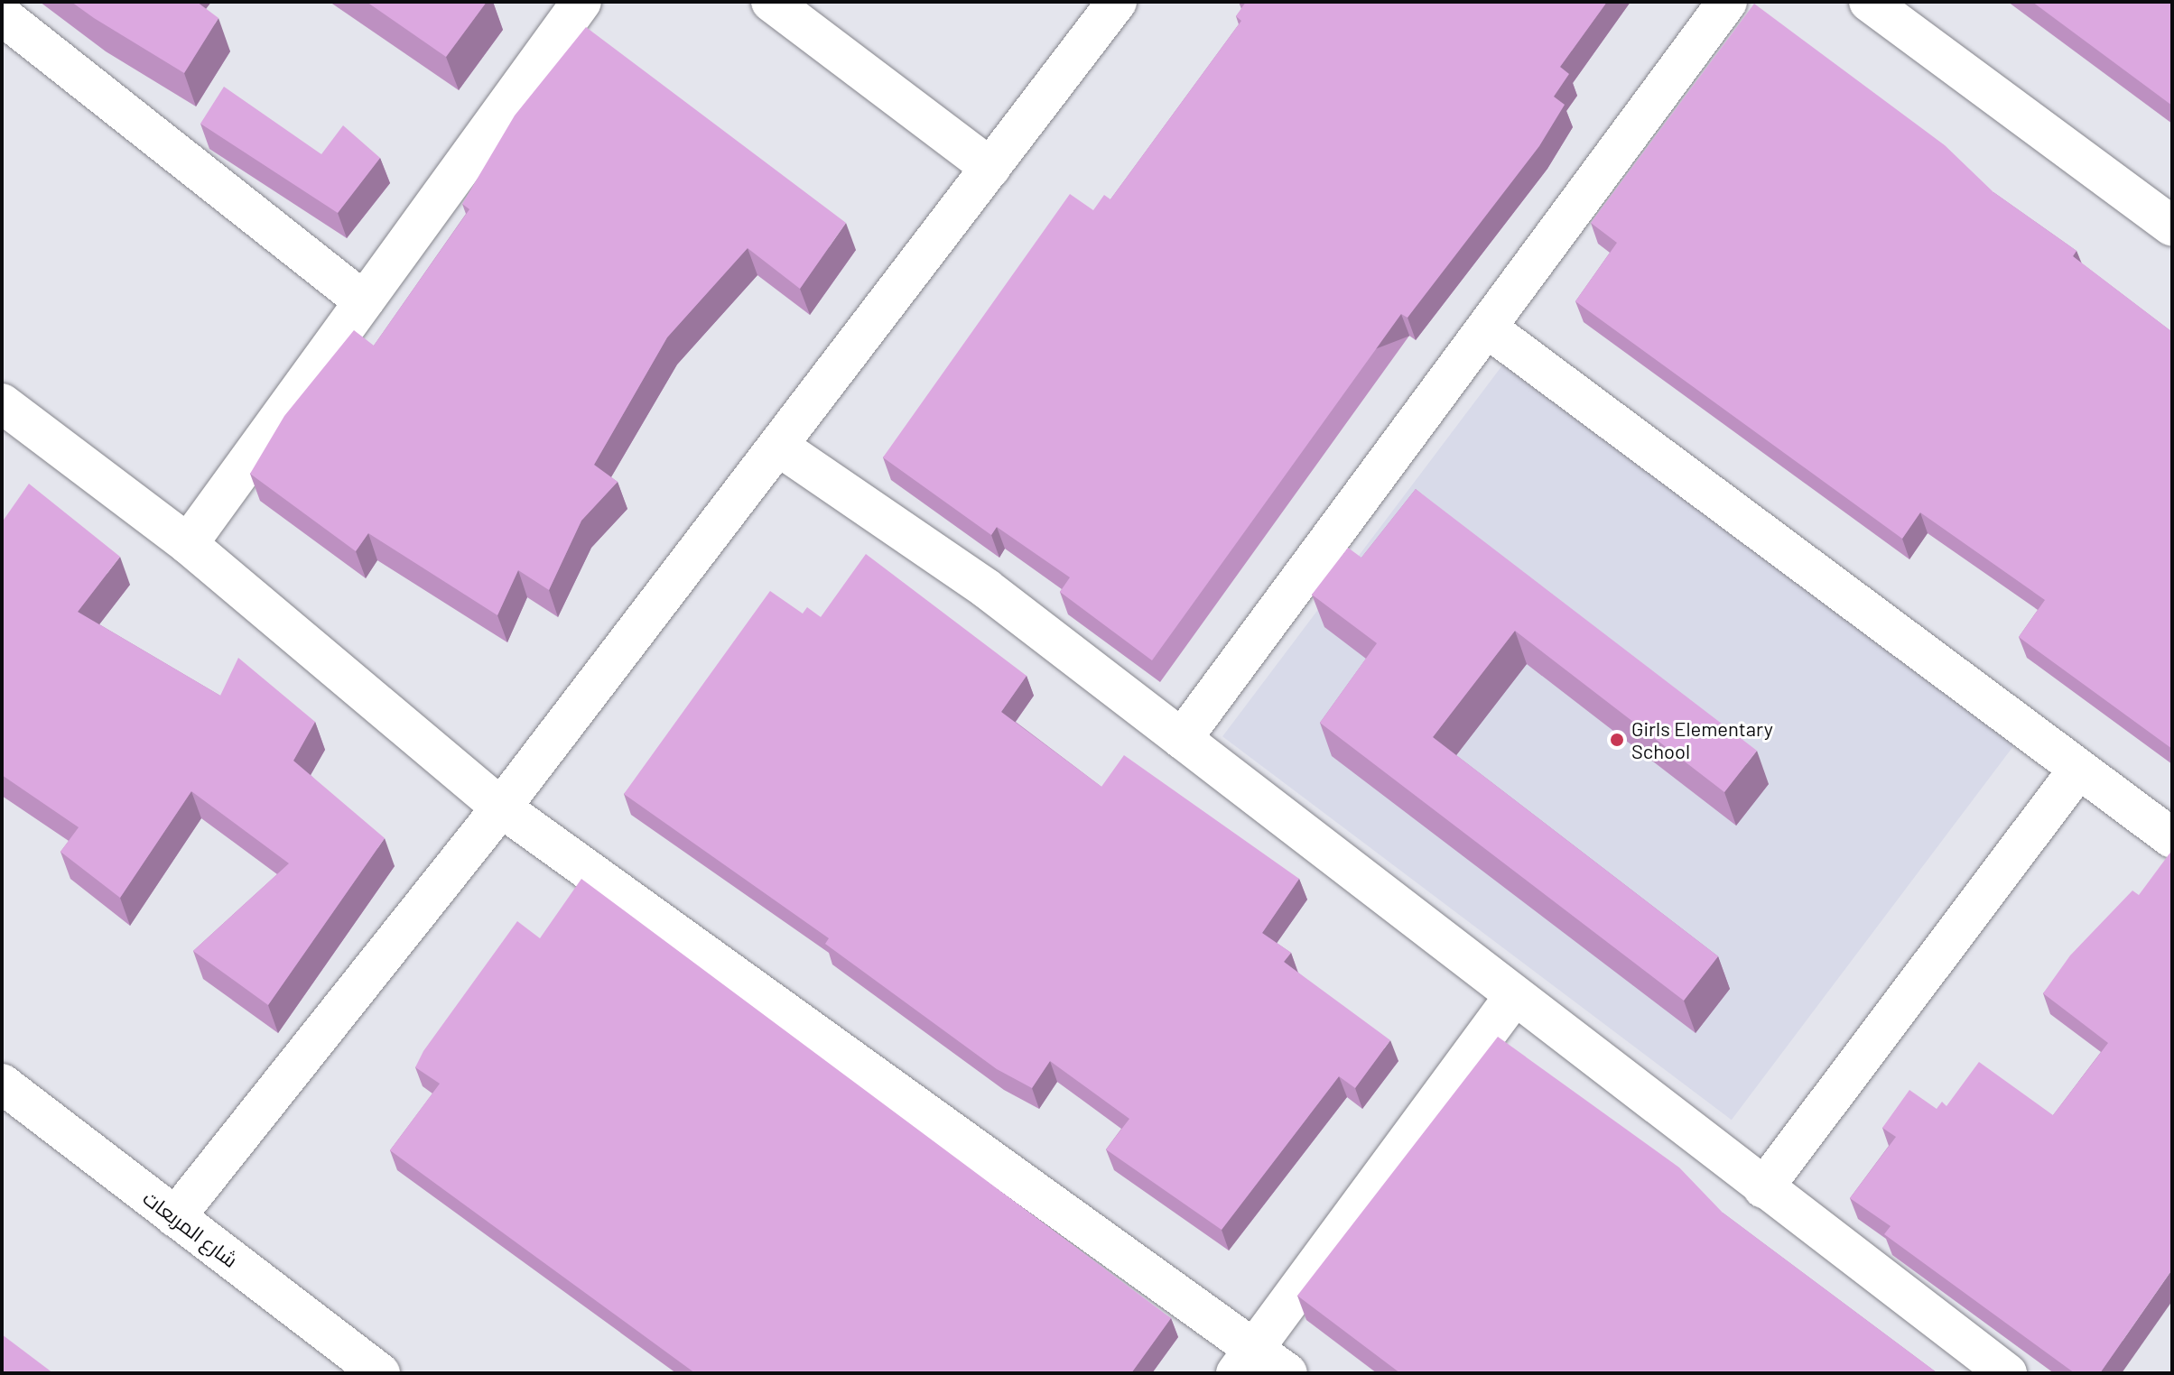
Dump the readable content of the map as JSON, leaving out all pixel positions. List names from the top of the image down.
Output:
{
  "streets": {
    "street": ["شارع المربعات"]
  },
  "places": ["Girls Elementary School"]
}
